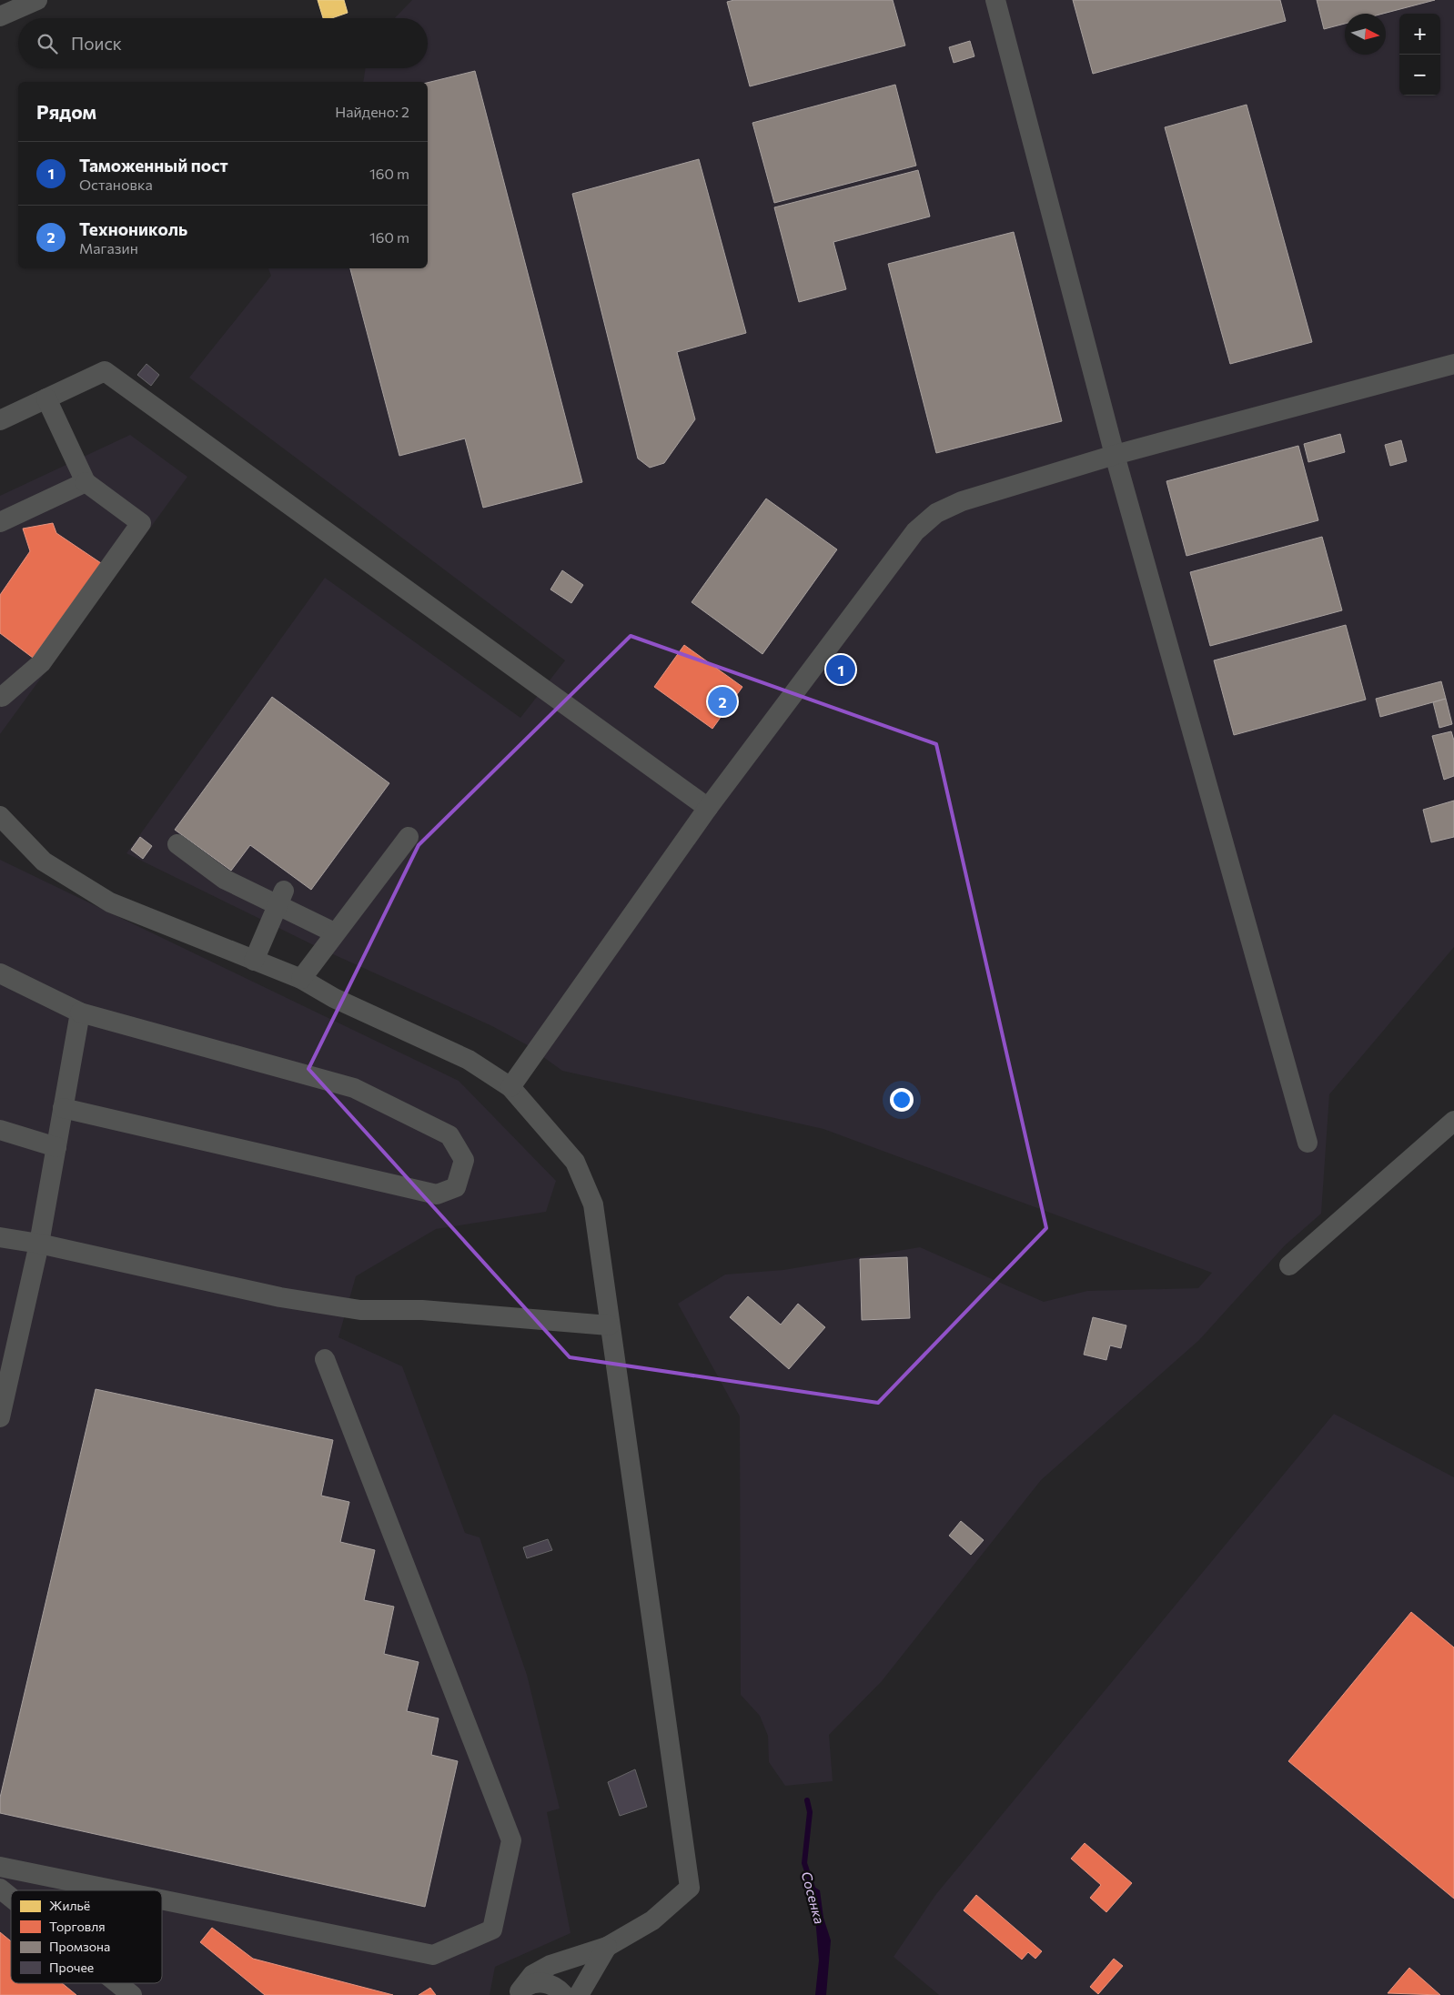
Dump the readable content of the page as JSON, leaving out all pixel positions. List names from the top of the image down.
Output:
{
  "water": ["Сосенка"],
  "legend": [
    "Жильё",
    "Торговля",
    "Промзона",
    "Прочее"
  ],
  "north": "right",
  "page": {
    "map_buttons": ["+", "−"],
    "search": "Поиск",
    "heading": ["Рядом", "Найдено: 2"],
    "list": [
      {
        "mark": "1",
        "name": "Таможенный пост",
        "note": "Остановка",
        "value": "160 m"
      },
      {
        "mark": "2",
        "name": "Технониколь",
        "note": "Магазин",
        "value": "160 m"
      }
    ],
    "pins": ["1", "2"]
  }
}
